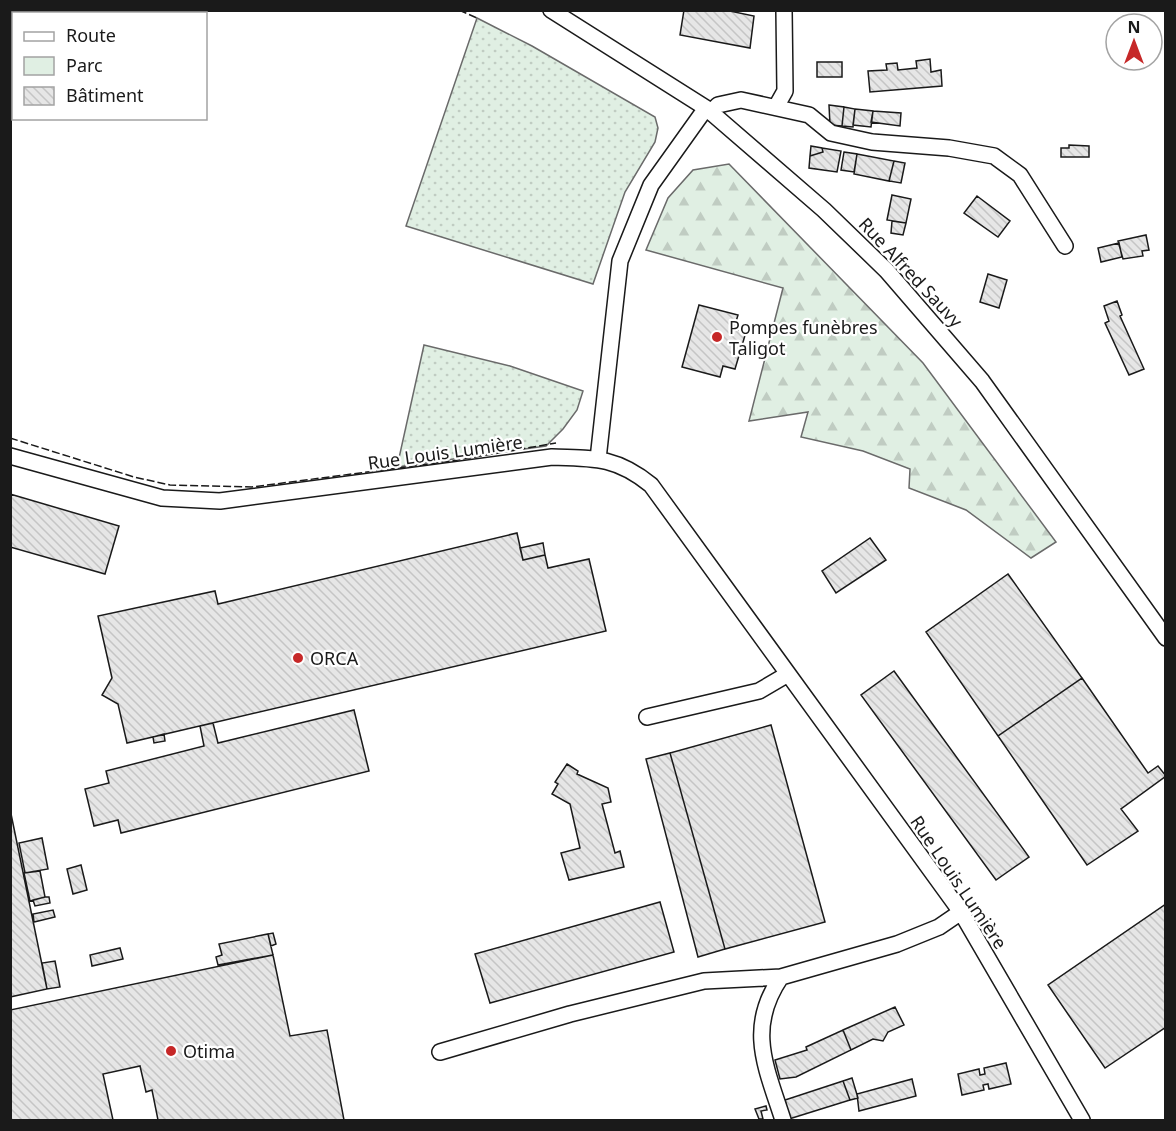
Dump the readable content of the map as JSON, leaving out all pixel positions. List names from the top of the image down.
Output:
{
  "streets": {
    "street": ["Rue Alfred Sauvy", "Rue Louis Lumière"]
  },
  "places": ["Pompes funèbres Taligot", "ORCA", "Otima"],
  "legend": ["Route", "Parc", "Bâtiment"],
  "north": "top"
}
